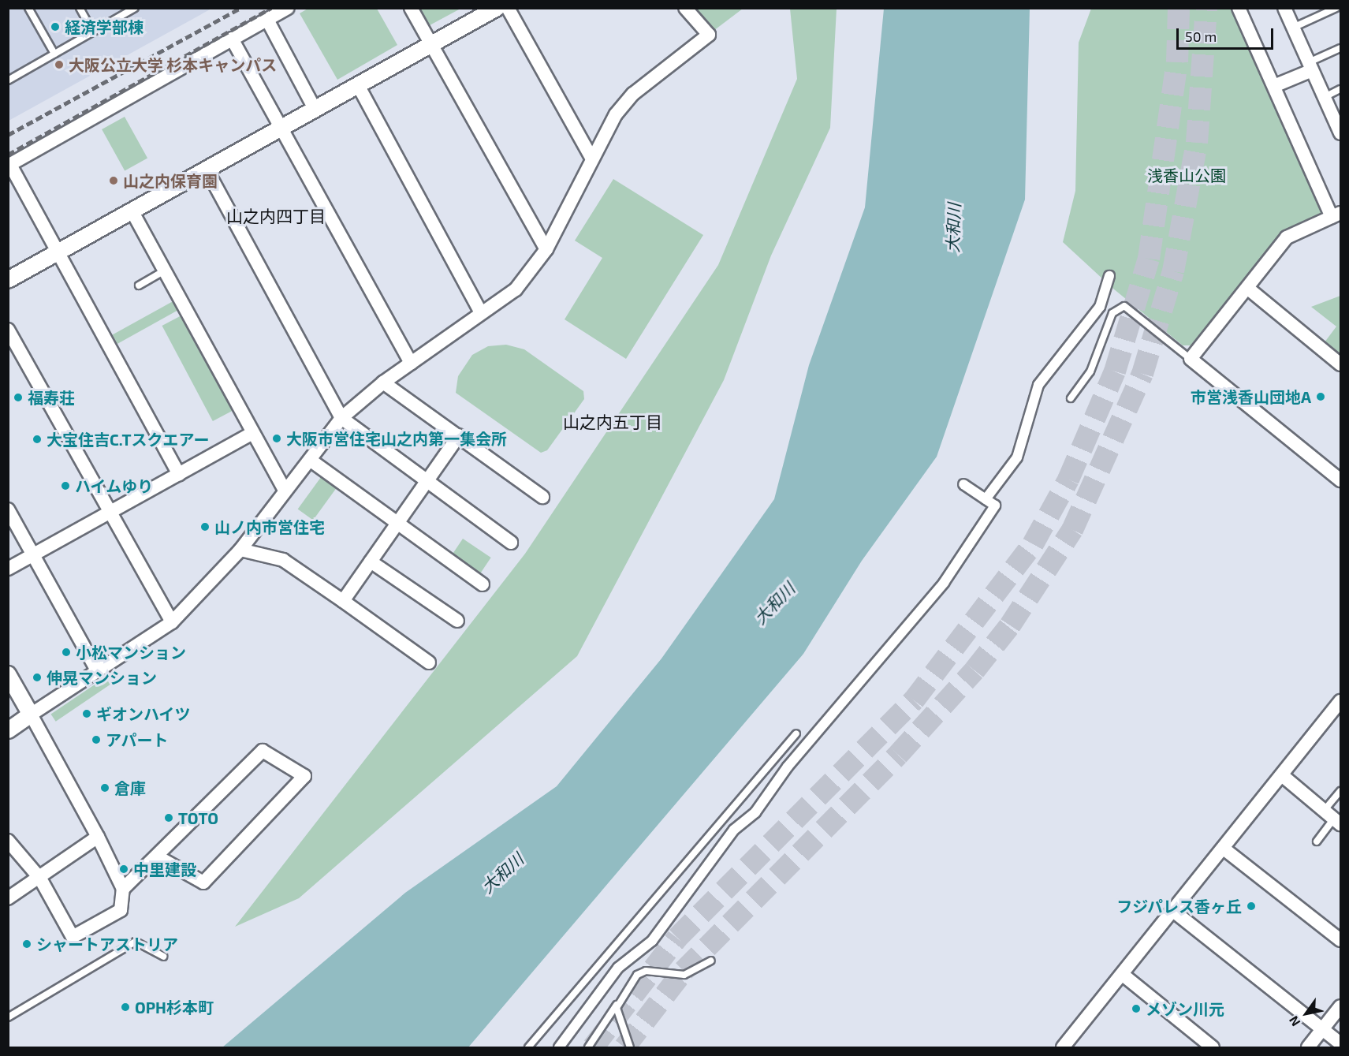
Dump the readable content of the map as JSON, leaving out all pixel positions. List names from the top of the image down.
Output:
{
  "districts": ["山之内四丁目", "山之内五丁目"],
  "water": ["大和川"],
  "parks": ["浅香山公園"],
  "places": [
    "経済学部棟",
    "大阪公立大学 杉本キャンパス",
    "山之内保育園",
    "市営浅香山団地A",
    "福寿荘",
    "大阪市営住宅山之内第一集会所",
    "大宝住吉C.Tスクエアー",
    "ハイムゆり",
    "山ノ内市営住宅",
    "小松マンション",
    "伸晃マンション",
    "ギオンハイツ",
    "アパート",
    "倉庫",
    "TOTO",
    "中里建設",
    "フジパレス香ヶ丘",
    "シャートアストリア",
    "OPH杉本町",
    "メゾン川元"
  ],
  "scale_bar": "50 m",
  "north": "bottom left"
}
